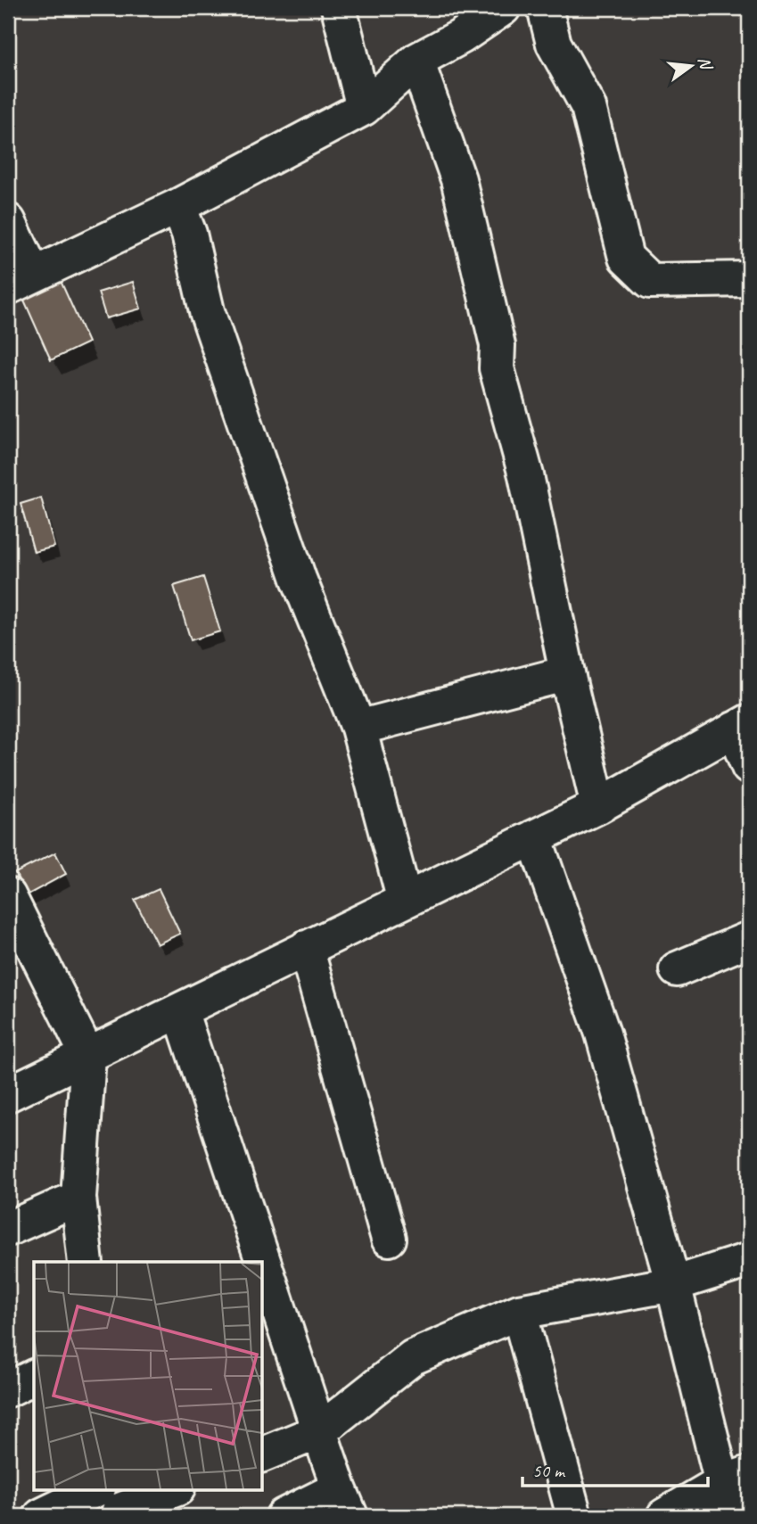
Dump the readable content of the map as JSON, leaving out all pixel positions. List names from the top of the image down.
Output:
{
  "scale_bar": "50 m",
  "north": "right"
}
